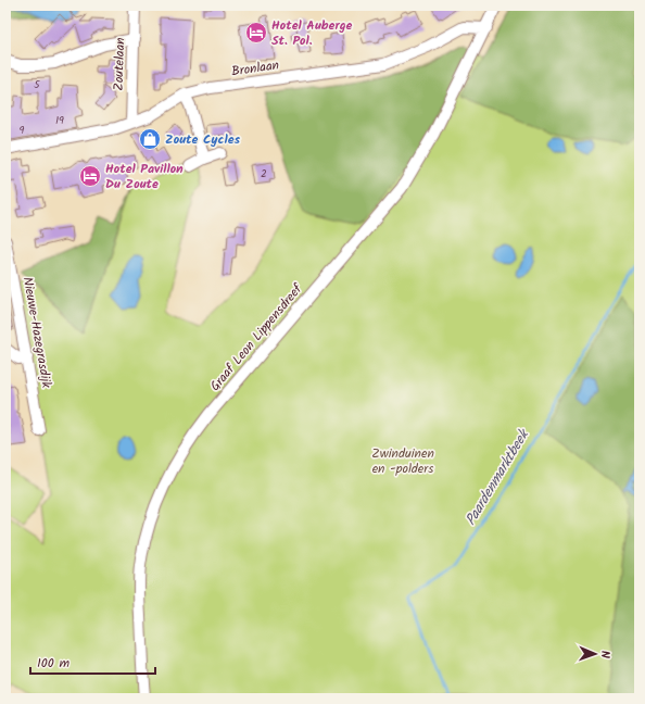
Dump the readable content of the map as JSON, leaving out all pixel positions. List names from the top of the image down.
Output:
{
  "streets": {
    "street": [
      "Zoutelaan",
      "Bronlaan",
      "Nieuwe-Hazegrasdijk",
      "Graaf Leon Lippensdreef"
    ]
  },
  "crossings": [
    ["Zoutelaan", "Bronlaan"],
    ["Bronlaan", "Graaf Leon Lippensdreef"]
  ],
  "water": ["Paardenmarktbeek"],
  "parks": ["Zwinduinen en -polders"],
  "places": {
    "hotel": ["Hotel Auberge St. Pol.", "Hotel Pavillon Du Zoute"],
    "shop": ["Zoute Cycles"]
  },
  "house_numbers": [
    "5",
    "19",
    "9",
    "2"
  ],
  "scale_bar": "100 m",
  "north": "right"
}
